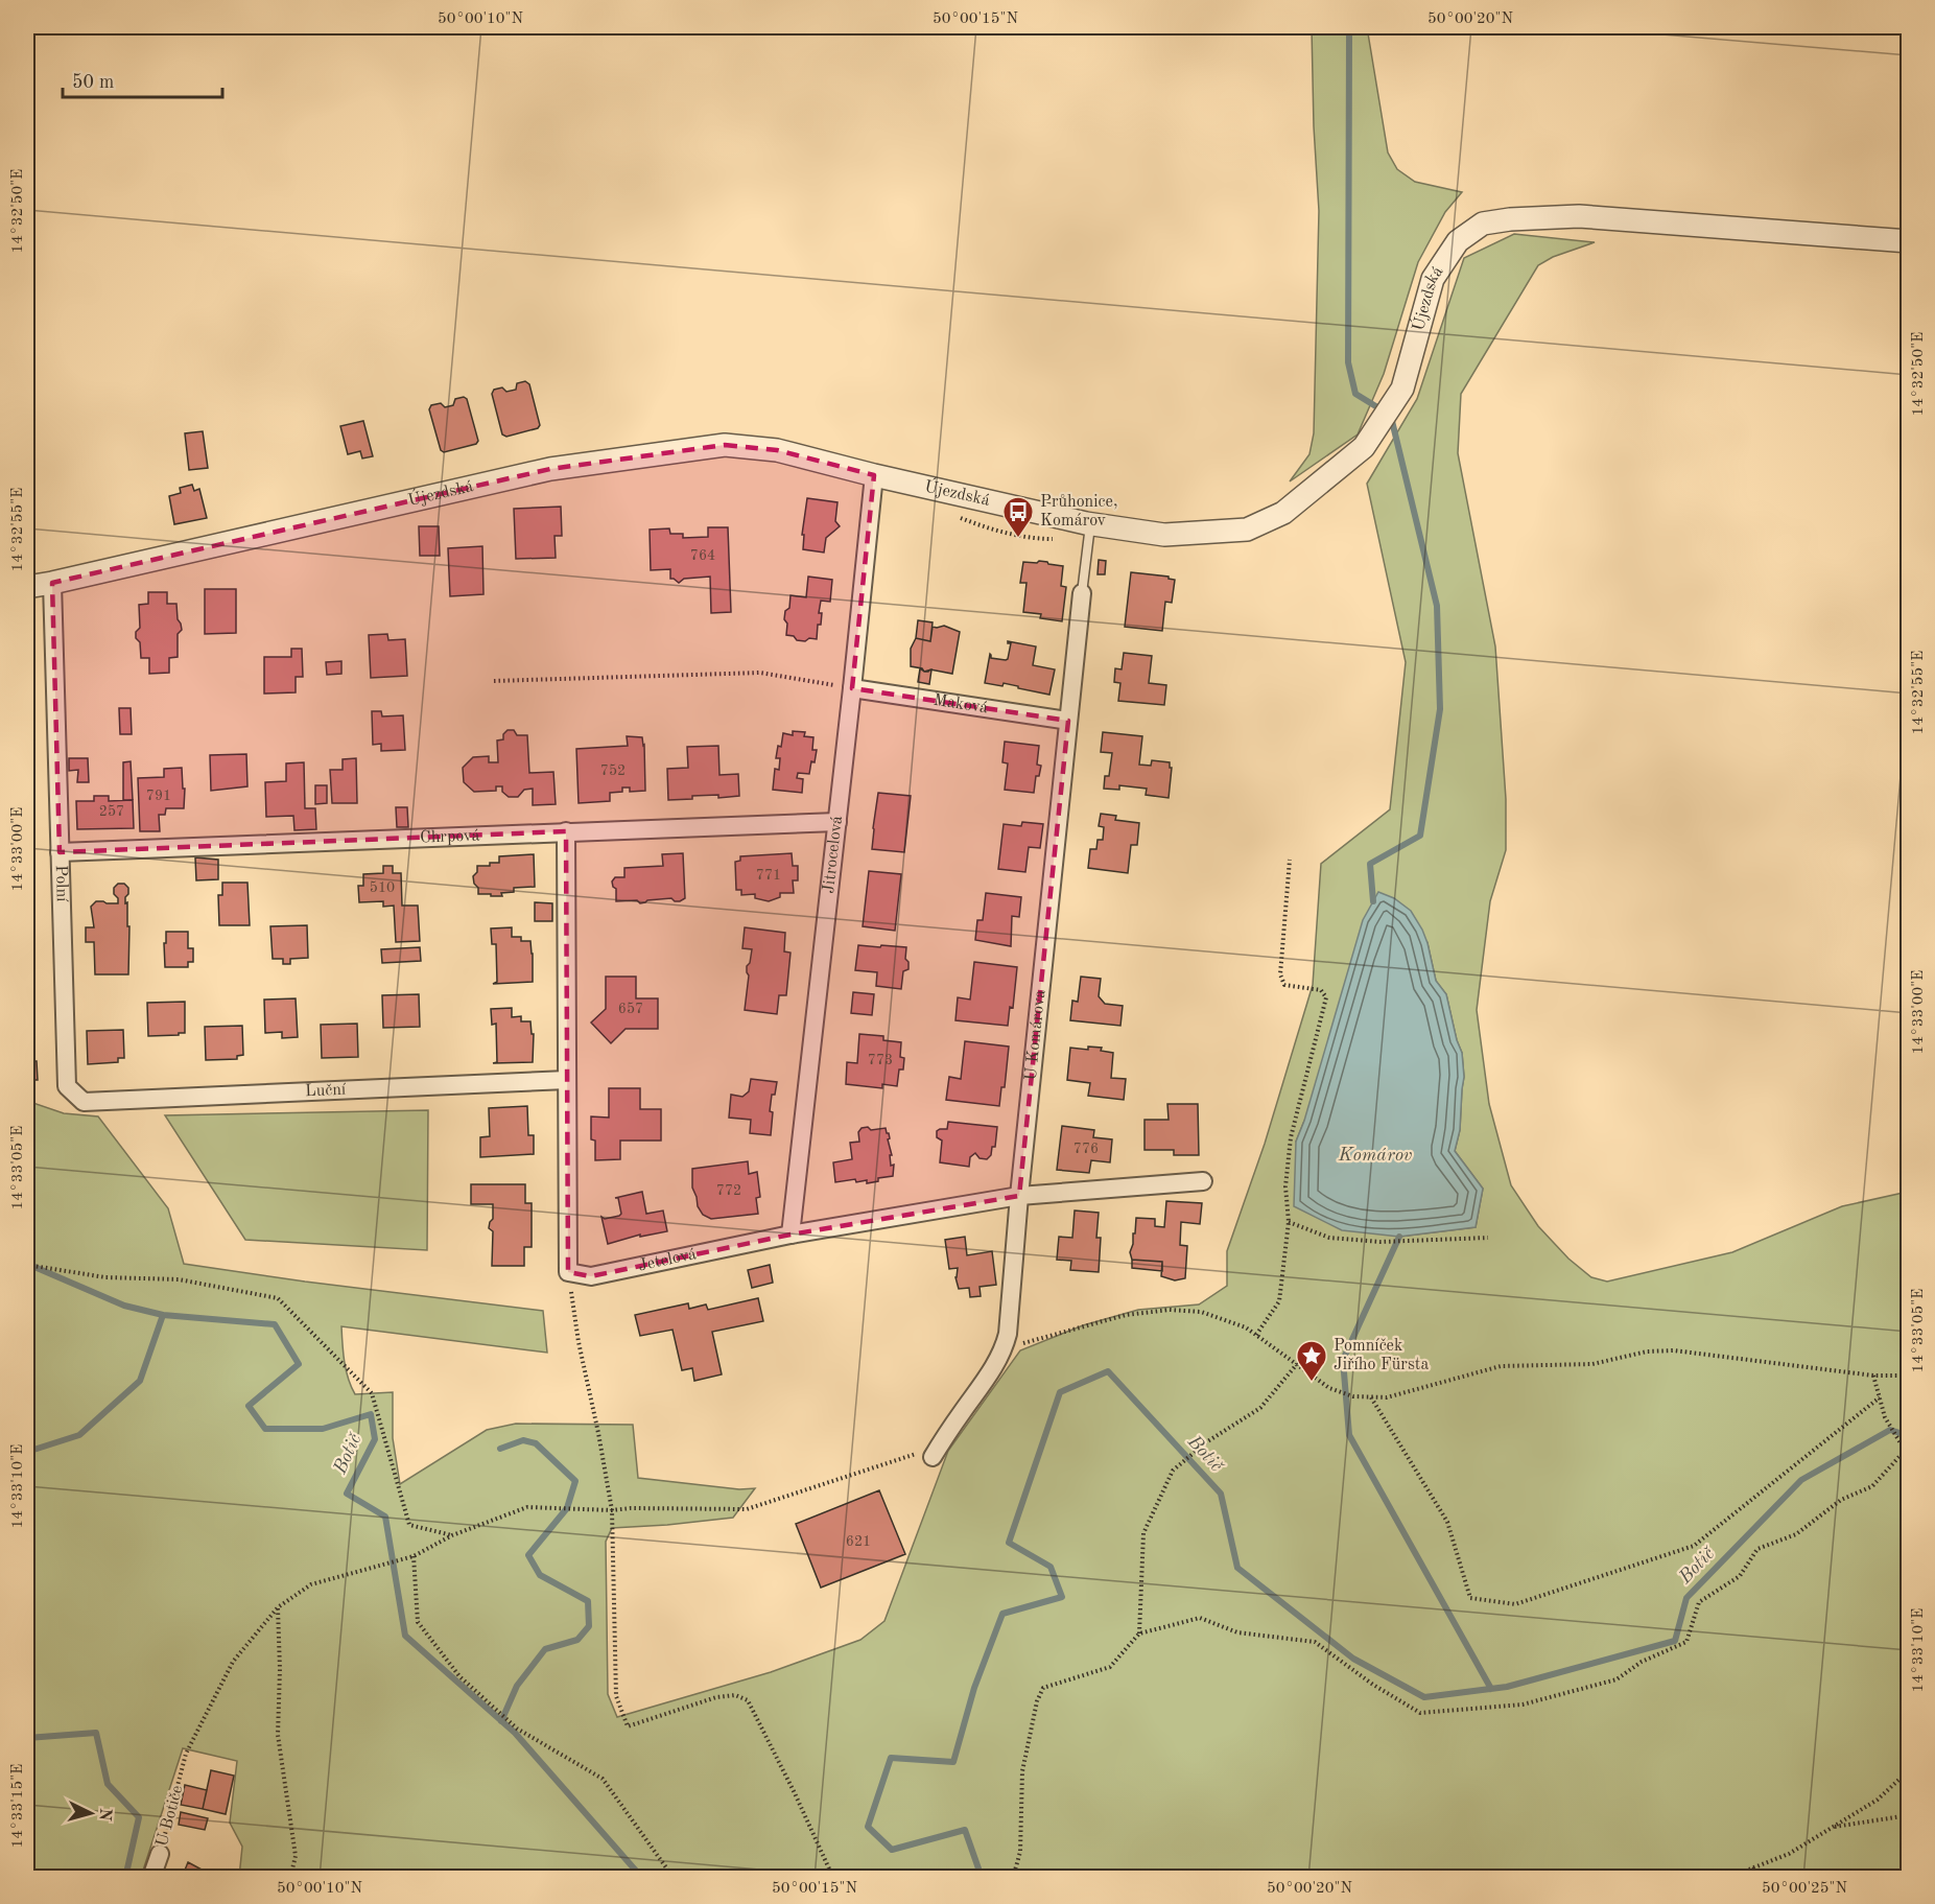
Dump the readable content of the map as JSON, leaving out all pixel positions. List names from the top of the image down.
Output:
{
  "streets": {
    "street": [
      "Újezdská",
      "Maková",
      "Chrpová",
      "Jitrocelová",
      "Polní",
      "U Komárova",
      "Luční",
      "Jetelová",
      "U Botiče"
    ]
  },
  "crossings": [
    ["Újezdská", "Jitrocelová"],
    ["Újezdská", "Polní"],
    ["Maková", "Jitrocelová"],
    ["Maková", "U Komárova"],
    ["Chrpová", "Jitrocelová"],
    ["Chrpová", "Polní"],
    ["Jitrocelová", "Jetelová"],
    ["Polní", "Luční"],
    ["U Komárova", "Jetelová"],
    ["U Komárova", "U Botiče"]
  ],
  "water": ["Komárov", "Botič"],
  "places": {
    "bus stop": ["Průhonice, Komárov"],
    "place": ["Pomníček Jiřího Fürsta"]
  },
  "house_numbers": [
    "764",
    "752",
    "791",
    "257",
    "771",
    "510",
    "657",
    "773",
    "776",
    "772",
    "621"
  ],
  "scale_bar": "50 m",
  "north": "right",
  "coordinates": [
    "50°00'10\"N",
    "50°00'15\"N",
    "50°00'20\"N",
    "14°32'50\"E",
    "14°32'55\"E",
    "14°33'00\"E",
    "14°33'05\"E",
    "14°33'10\"E",
    "14°33'15\"E",
    "50°00'25\"N"
  ]
}
